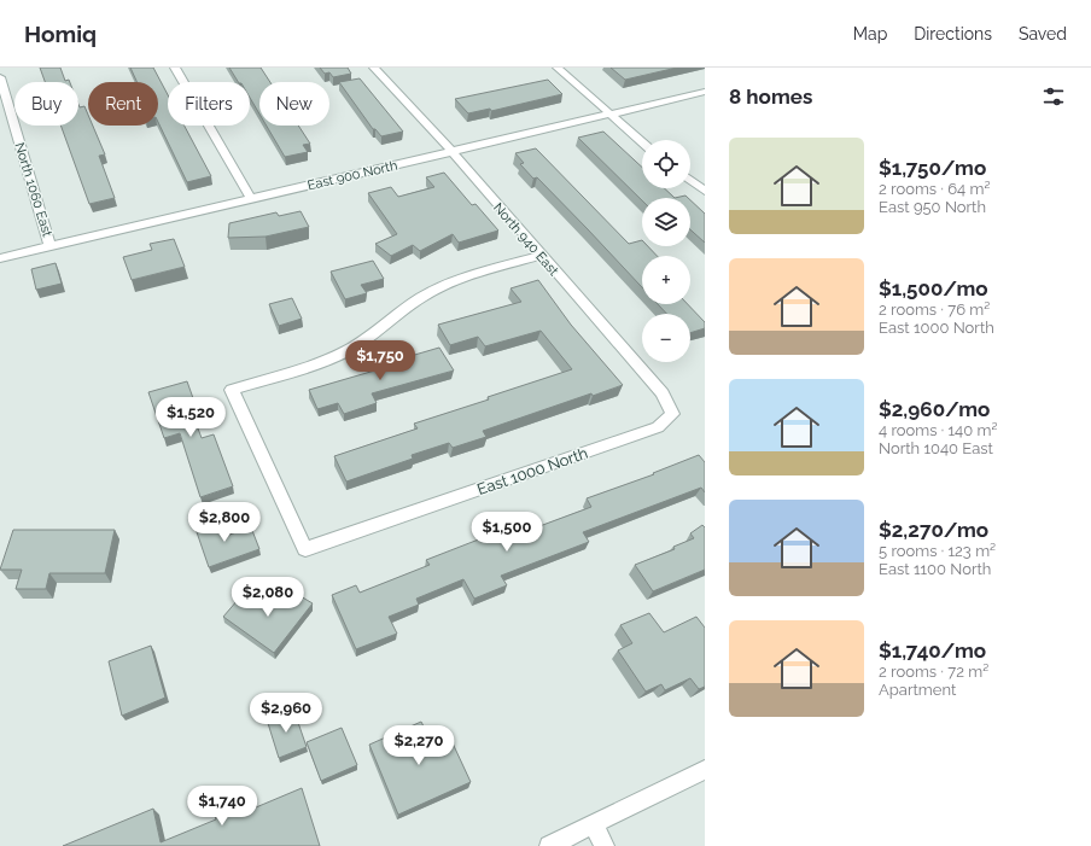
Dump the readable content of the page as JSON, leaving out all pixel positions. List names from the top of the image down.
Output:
{
  "streets": {
    "street": [
      "East 900 North",
      "North 1060 East",
      "North 940 East",
      "East 1000 North"
    ]
  },
  "crossings": [
    ["East 900 North", "North 1060 East"],
    ["East 900 North", "North 940 East"],
    ["North 940 East", "East 1000 North"]
  ],
  "page": {
    "header": "Homiq",
    "nav": ["Map", "Directions", "Saved"],
    "heading": "8 homes",
    "chip": [
      "Buy",
      "Rent",
      "Filters",
      "New"
    ],
    "list": [
      {
        "name": "$1,750/mo",
        "note": "2 rooms · 64 m² · East 950 North"
      },
      {
        "name": "$1,500/mo",
        "note": "2 rooms · 76 m² · East 1000 North"
      },
      {
        "name": "$2,960/mo",
        "note": "4 rooms · 140 m² · North 1040 East"
      },
      {
        "name": "$2,270/mo",
        "note": "5 rooms · 123 m² · East 1100 North"
      },
      {
        "name": "$1,740/mo",
        "note": "2 rooms · 72 m² · Apartment"
      }
    ],
    "map_buttons": ["+", "−"],
    "price": [
      "$1,750",
      "$1,520",
      "$2,800",
      "$1,500",
      "$2,080",
      "$2,960",
      "$2,270",
      "$1,740"
    ]
  }
}
